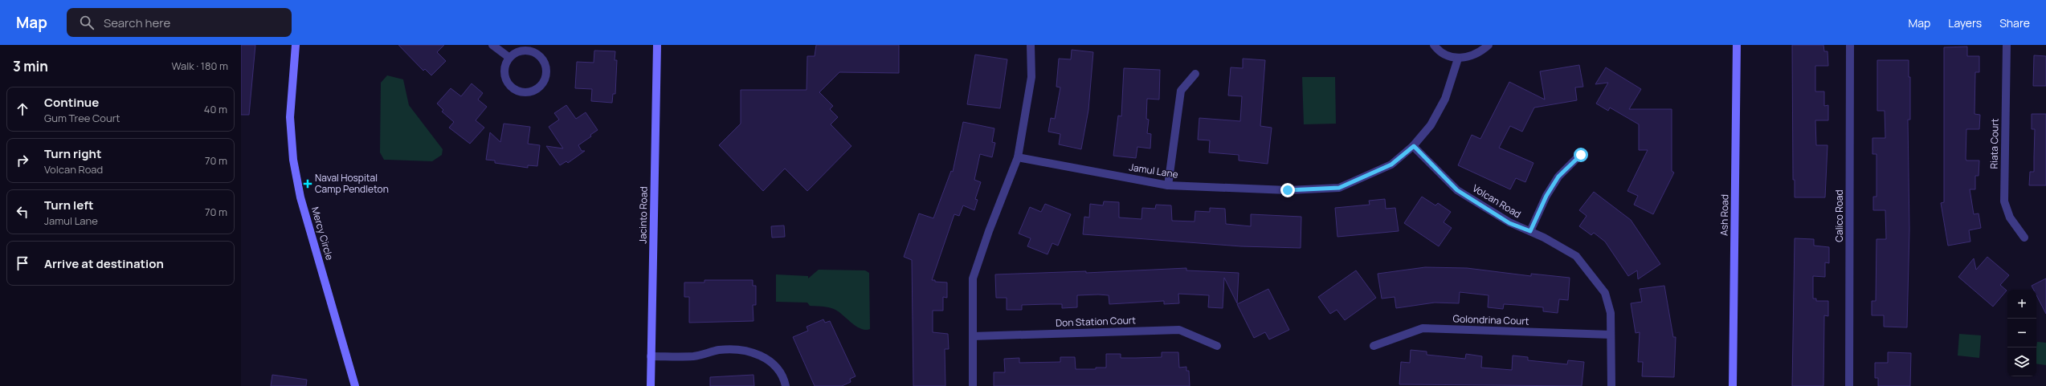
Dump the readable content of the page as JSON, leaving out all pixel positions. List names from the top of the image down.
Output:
{
  "streets": {
    "street": [
      "Riata Court",
      "Jamul Lane",
      "Volcan Road",
      "Jacinto Road",
      "Ash Road",
      "Calico Road",
      "Mercy Circle",
      "Golondrina Court",
      "Don Station Court"
    ]
  },
  "crossings": [
    ["Jamul Lane", "Volcan Road"],
    ["Volcan Road", "Golondrina Court"]
  ],
  "places": {
    "health": ["Naval Hospital Camp Pendleton"]
  },
  "page": {
    "header": "Map",
    "search": "Search here",
    "nav": ["Map", "Layers", "Share"],
    "heading": ["3 min", "Walk · 180 m"],
    "list": [
      ["Continue", "Gum Tree Court", "40 m"],
      ["Turn right", "Volcan Road", "70 m"],
      ["Turn left", "Jamul Lane", "70 m"],
      "Arrive at destination"
    ],
    "map_buttons": ["+", "−"]
  }
}
